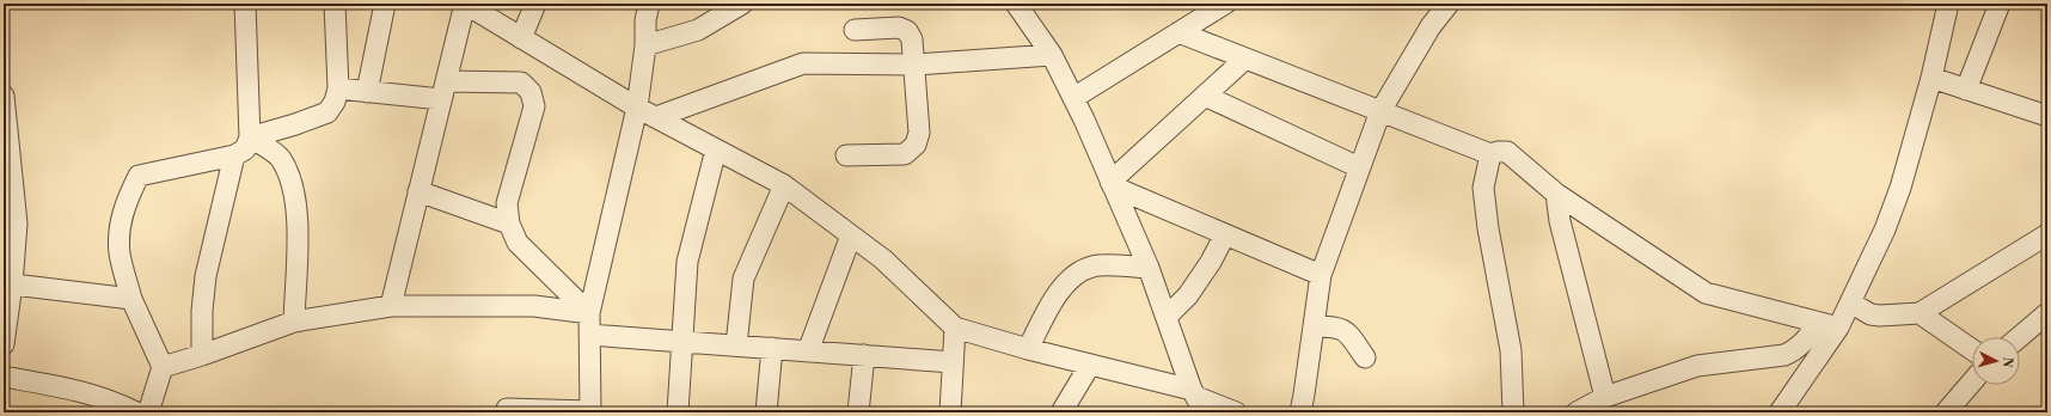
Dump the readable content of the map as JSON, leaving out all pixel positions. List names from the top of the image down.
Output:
{
  "north": "right"
}
